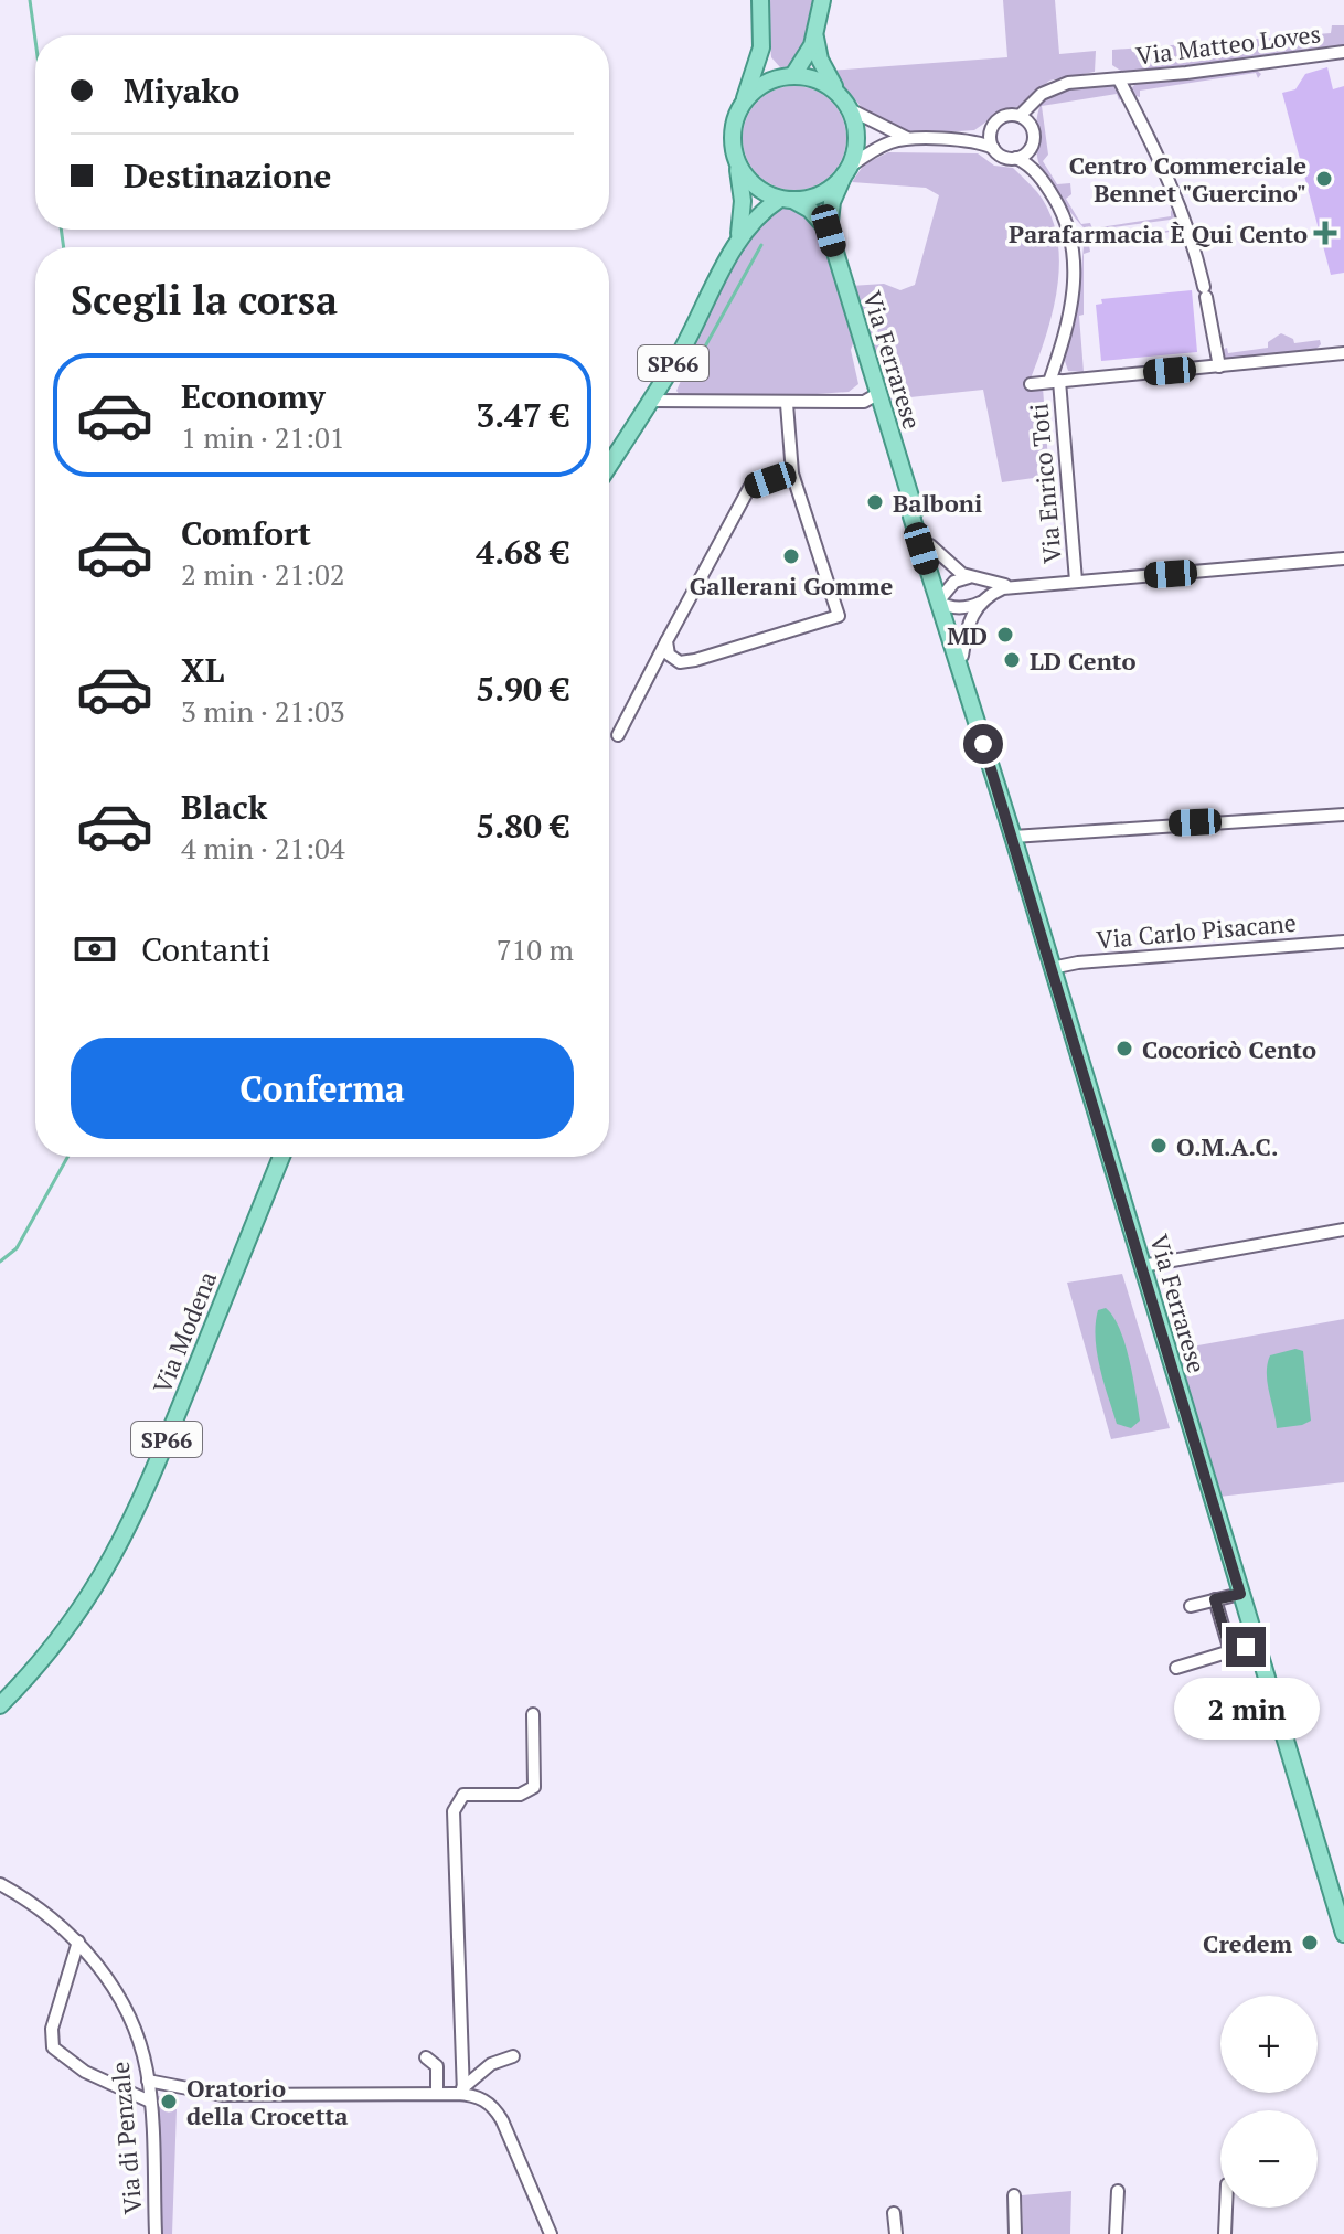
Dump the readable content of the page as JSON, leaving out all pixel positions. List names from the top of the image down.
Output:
{
  "streets": {
    "main road": ["Via Ferrarese", "SP66", "Via Modena"],
    "street": [
      "Via Matteo Loves",
      "Via Enrico Toti",
      "Via Carlo Pisacane",
      "Via di Penzale"
    ]
  },
  "crossings": [
    ["Via Matteo Loves", "Via Ferrarese"],
    ["Via Matteo Loves", "SP66"],
    ["Via Matteo Loves", "Via Enrico Toti"],
    ["Via Ferrarese", "SP66"],
    ["Via Ferrarese", "Via Carlo Pisacane"]
  ],
  "places": {
    "other": [
      "Centro Commerciale Bennet \"Guercino\"",
      "Balboni",
      "Gallerani Gomme",
      "MD",
      "LD Cento",
      "Cocoricò Cento",
      "O.M.A.C.",
      "Credem",
      "Oratorio della Crocetta"
    ],
    "health": ["Parafarmacia È Qui Cento"]
  },
  "page": {
    "banner": ["Miyako", "Destinazione"],
    "heading": "Scegli la corsa",
    "list": [
      {
        "name": "Economy",
        "note": "1 min · 21:01",
        "value": "3.47 €"
      },
      {
        "name": "Comfort",
        "note": "2 min · 21:02",
        "value": "4.68 €"
      },
      {
        "name": "XL",
        "note": "3 min · 21:03",
        "value": "5.90 €"
      },
      {
        "name": "Black",
        "note": "4 min · 21:04",
        "value": "5.80 €"
      }
    ],
    "pay": ["Contanti", "710 m"],
    "buttons": "Conferma",
    "bubble": "2 min",
    "map_buttons": ["+", "−"]
  }
}
